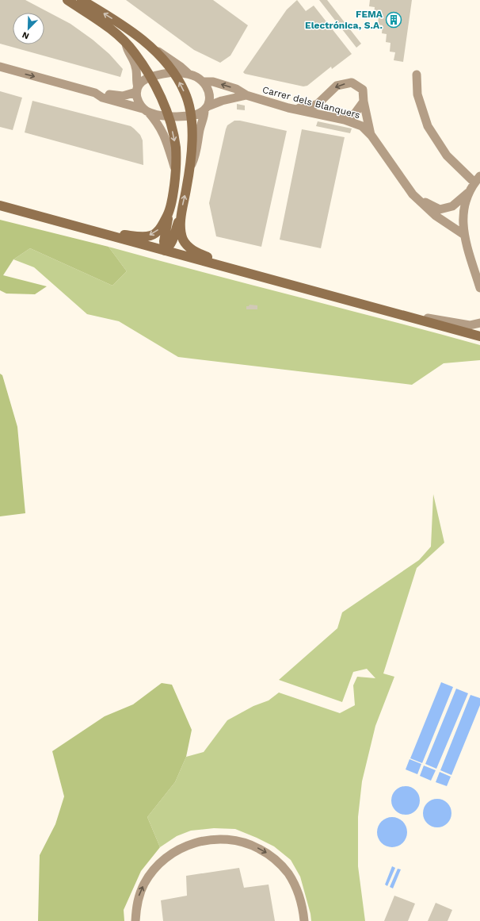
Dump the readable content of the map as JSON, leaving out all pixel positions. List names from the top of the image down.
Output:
{
  "streets": {
    "street": ["Carrer dels Blanquers"]
  },
  "places": {
    "building": ["FEMA Electrónica, S.A."]
  },
  "north": "bottom left"
}
